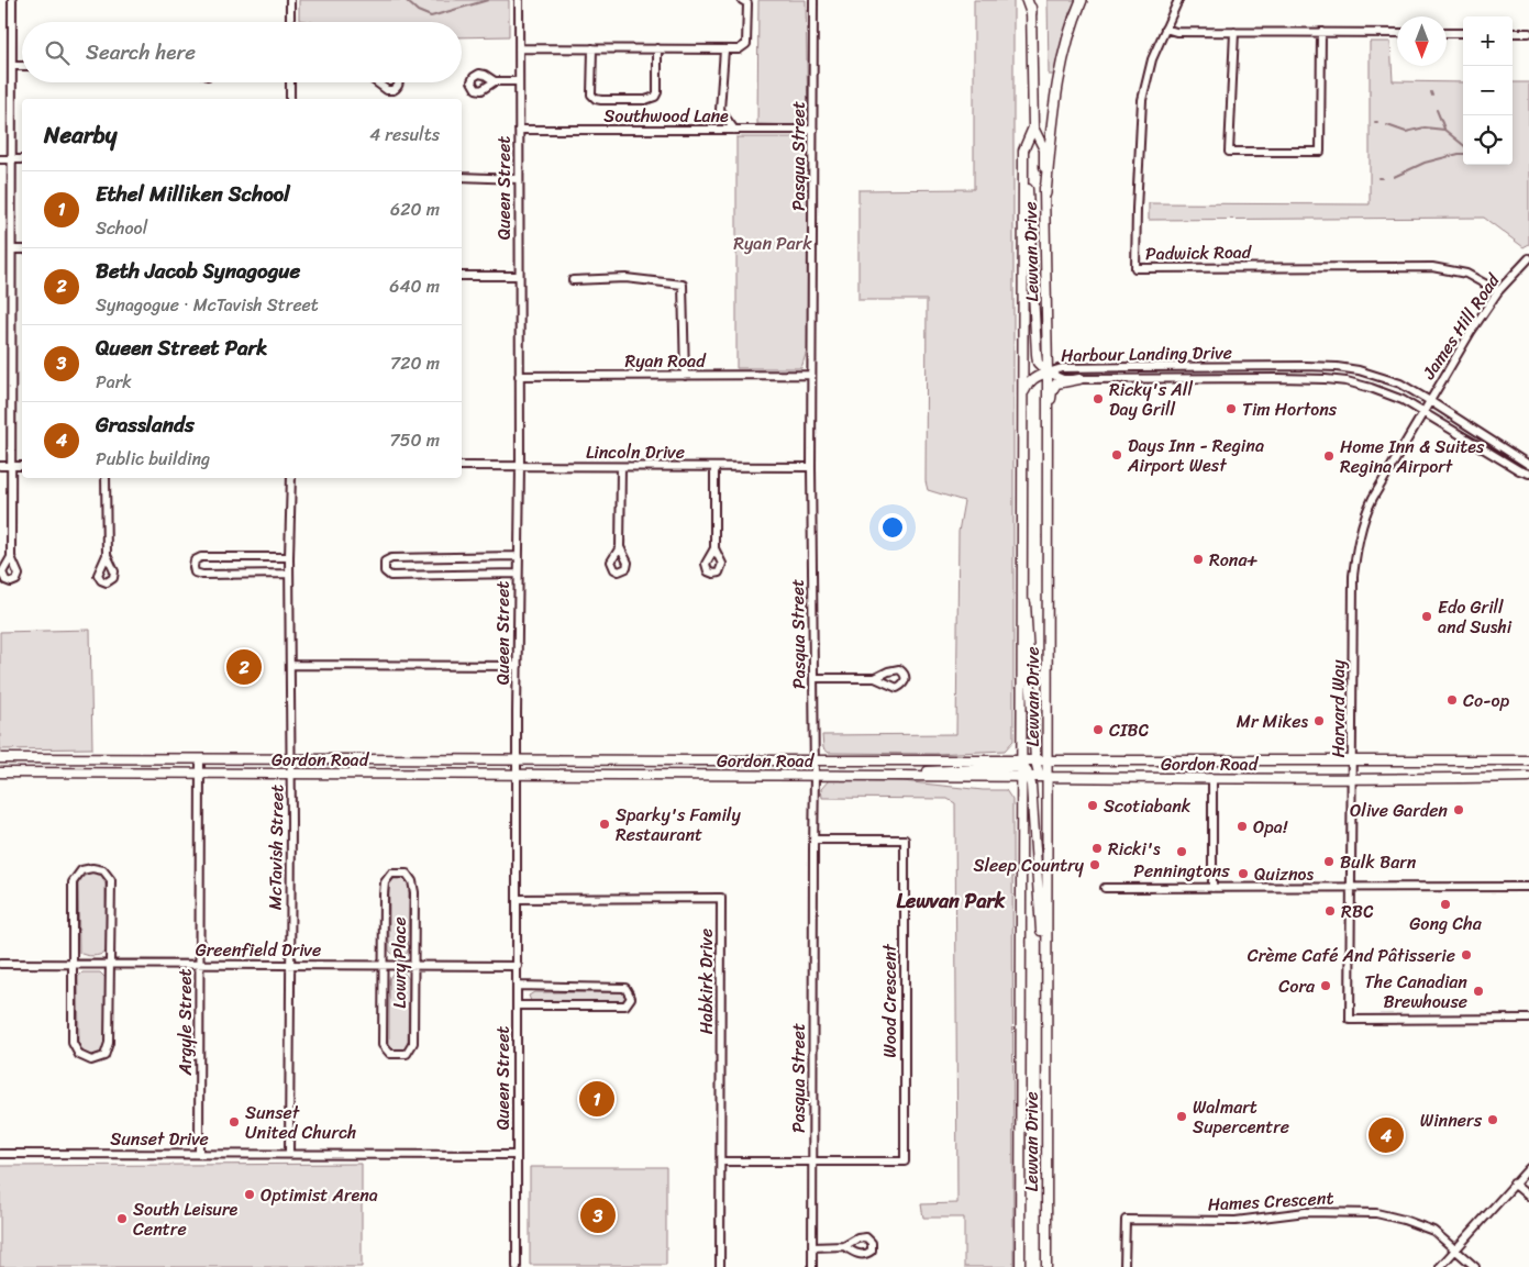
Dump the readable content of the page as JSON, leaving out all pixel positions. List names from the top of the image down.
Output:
{
  "streets": {
    "main road": ["Lewvan Drive", "Gordon Road"],
    "street": [
      "Southwood Lane",
      "Pasqua Street",
      "Queen Street",
      "Padwick Road",
      "James Hill Road",
      "Harbour Landing Drive",
      "Ryan Road",
      "Lincoln Drive",
      "Harvard Way",
      "McTavish Street",
      "Greenfield Drive",
      "Lowry Place",
      "Habkirk Drive",
      "Wood Crescent",
      "Argyle Street",
      "Sunset Drive",
      "Hames Crescent"
    ]
  },
  "crossings": [
    ["Southwood Lane", "Pasqua Street"],
    ["Southwood Lane", "Queen Street"],
    ["Pasqua Street", "Ryan Road"],
    ["Pasqua Street", "Lincoln Drive"],
    ["Pasqua Street", "Gordon Road"],
    ["Pasqua Street", "Wood Crescent"],
    ["Queen Street", "Ryan Road"],
    ["Queen Street", "Lincoln Drive"],
    ["Queen Street", "Gordon Road"],
    ["Queen Street", "Greenfield Drive"],
    ["Queen Street", "Habkirk Drive"],
    ["Queen Street", "Sunset Drive"],
    ["Lewvan Drive", "Harbour Landing Drive"],
    ["Lewvan Drive", "Gordon Road"],
    ["Padwick Road", "James Hill Road"],
    ["James Hill Road", "Harbour Landing Drive"],
    ["James Hill Road", "Harvard Way"],
    ["Harbour Landing Drive", "Harvard Way"],
    ["Harvard Way", "Gordon Road"],
    ["Gordon Road", "McTavish Street"],
    ["Gordon Road", "Argyle Street"],
    ["McTavish Street", "Greenfield Drive"],
    ["McTavish Street", "Sunset Drive"],
    ["Greenfield Drive", "Lowry Place"],
    ["Greenfield Drive", "Argyle Street"],
    ["Argyle Street", "Sunset Drive"]
  ],
  "districts": ["Lewvan Park"],
  "parks": ["Ryan Park"],
  "places": [
    "Ricky's All Day Grill",
    "Tim Hortons",
    "Days Inn - Regina Airport West",
    "Home Inn & Suites Regina Airport",
    "Rona+",
    "Edo Grill and Sushi",
    "Co-op",
    "Mr Mikes",
    "CIBC",
    "Scotiabank",
    "Olive Garden",
    "Sparky's Family Restaurant",
    "Opa!",
    "Ricki's",
    "Penningtons",
    "Bulk Barn",
    "Sleep Country",
    "Quiznos",
    "Gong Cha",
    "RBC",
    "Crème Café And Pâtisserie",
    "Cora",
    "The Canadian Brewhouse",
    "Walmart Supercentre",
    "Winners",
    "Sunset United Church",
    "Optimist Arena",
    "South Leisure Centre"
  ],
  "north": "bottom",
  "page": {
    "map_buttons": ["+", "−"],
    "search": "Search here",
    "heading": ["Nearby", "4 results"],
    "list": [
      {
        "mark": "1",
        "name": "Ethel Milliken School",
        "note": "School",
        "value": "620 m"
      },
      {
        "mark": "2",
        "name": "Beth Jacob Synagogue",
        "note": "Synagogue · McTavish Street",
        "value": "640 m"
      },
      {
        "mark": "3",
        "name": "Queen Street Park",
        "note": "Park",
        "value": "720 m"
      },
      {
        "mark": "4",
        "name": "Grasslands",
        "note": "Public building",
        "value": "750 m"
      }
    ],
    "pins": [
      "2",
      "1",
      "4",
      "3"
    ]
  }
}
